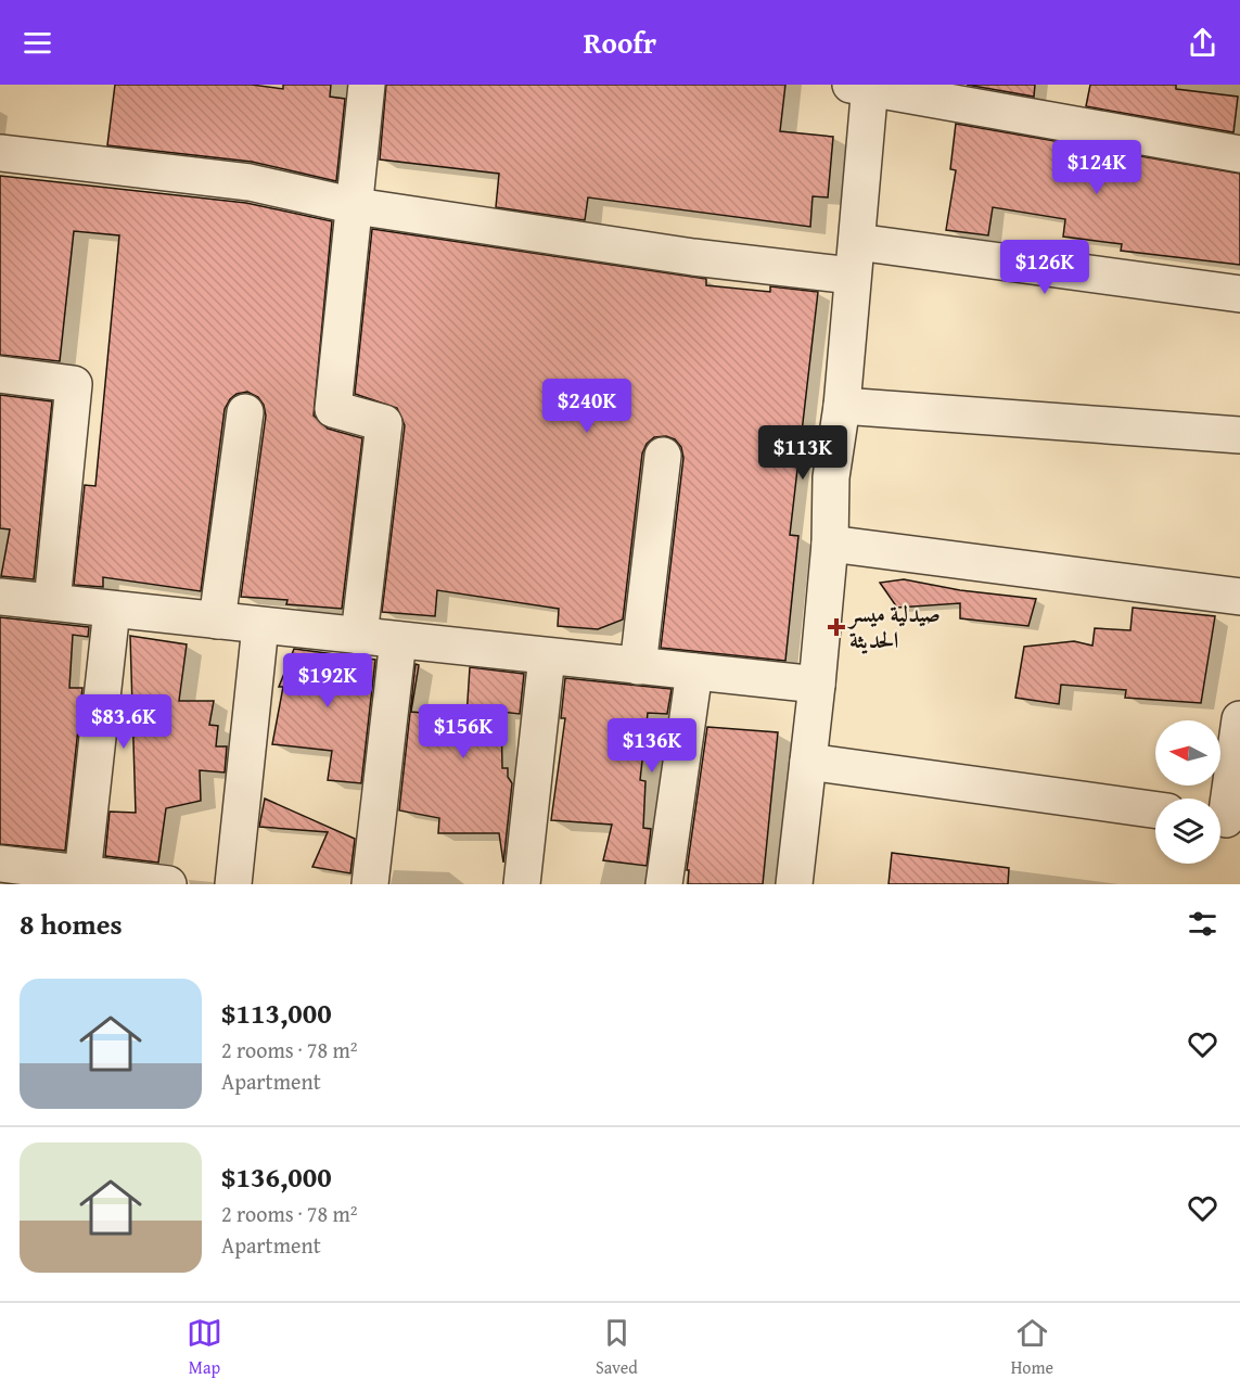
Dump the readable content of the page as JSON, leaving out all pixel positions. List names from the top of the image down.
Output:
{
  "places": {
    "health": ["صيدلية ميسر الحديثة"]
  },
  "north": "left",
  "page": {
    "header": "Roofr",
    "price": [
      "$124K",
      "$126K",
      "$240K",
      "$113K",
      "$192K",
      "$83.6K",
      "$156K",
      "$136K"
    ],
    "heading": "8 homes",
    "list": [
      {
        "name": "$113,000",
        "note": "2 rooms · 78 m² · Apartment"
      },
      {
        "name": "$136,000",
        "note": "2 rooms · 78 m² · Apartment"
      }
    ],
    "tabs": ["Map", "Saved", "Home"]
  }
}
